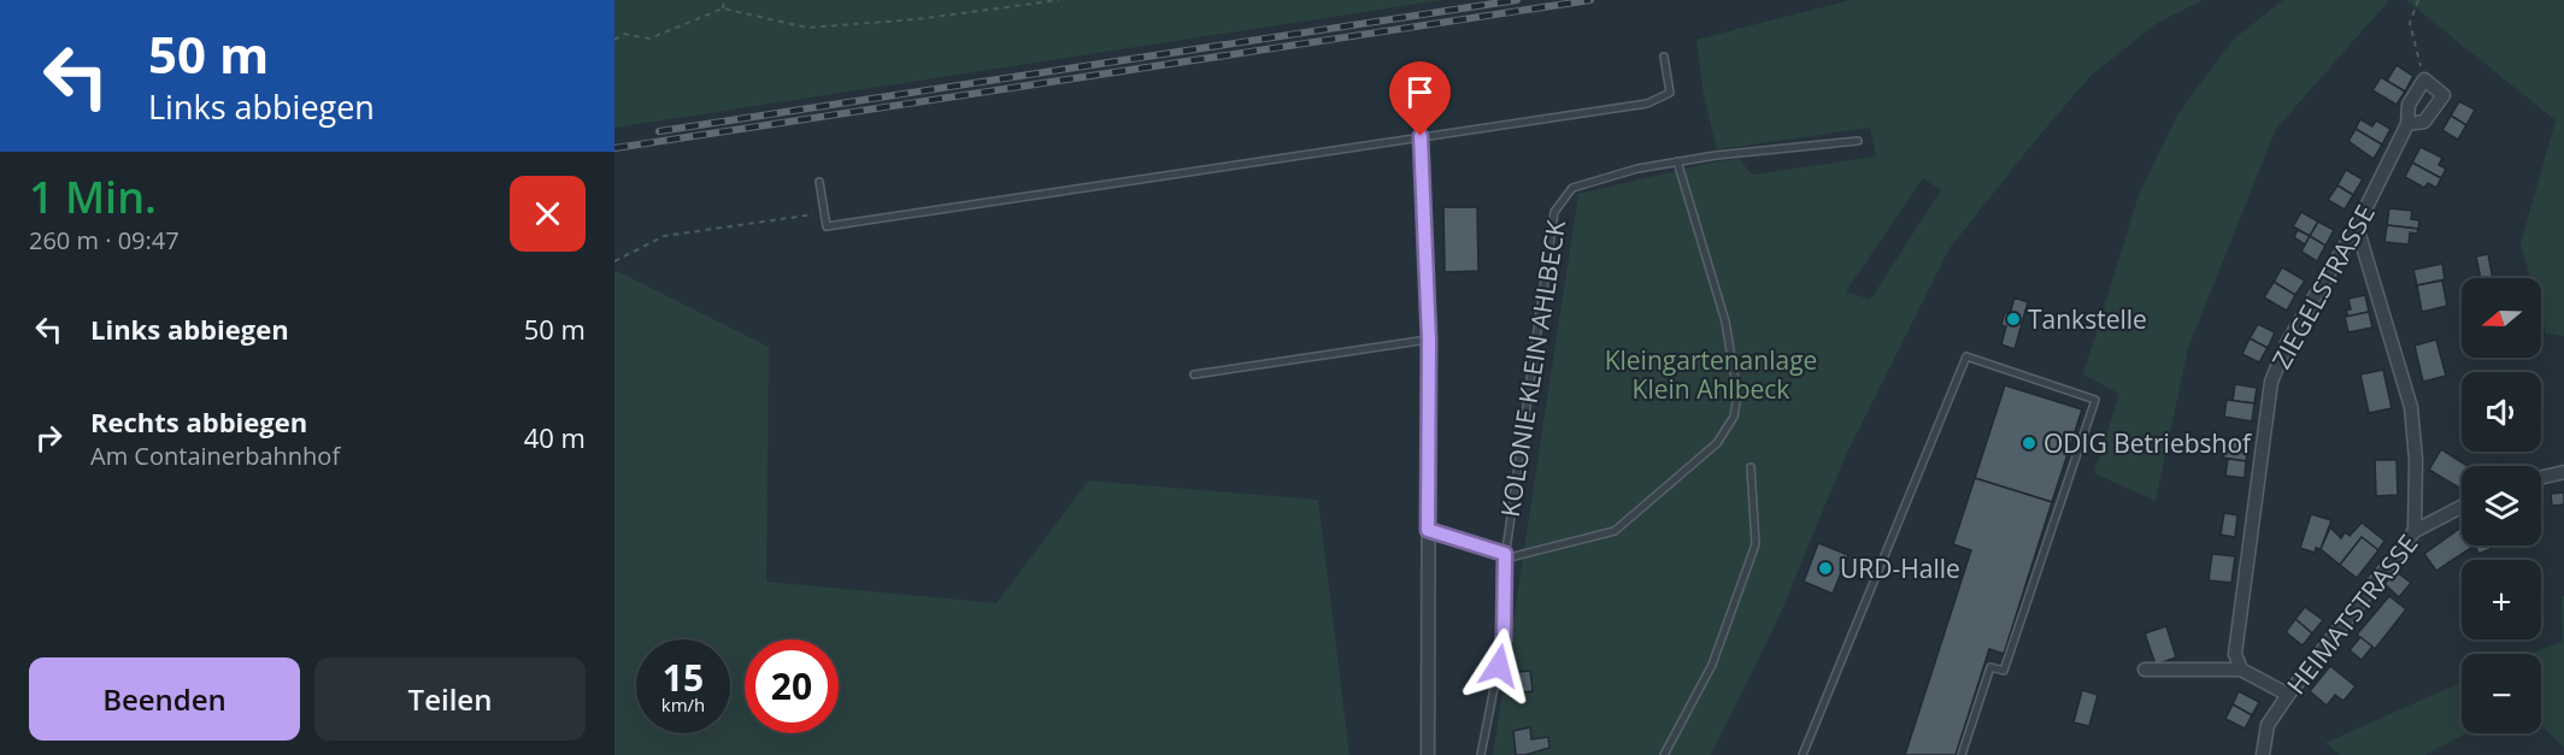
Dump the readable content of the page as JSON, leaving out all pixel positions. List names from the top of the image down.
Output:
{
  "streets": {
    "street": ["ZIEGELSTRASSE", "HEIMATSTRASSE"],
    "lane": ["KOLONIE KLEIN AHLBECK"]
  },
  "parks": ["Kleingartenanlage Klein Ahlbeck"],
  "places": ["Tankstelle", "ODIG Betriebshof", "URD-Halle"],
  "north": "left",
  "page": {
    "turn": ["50 m", "Links abbiegen"],
    "heading": ["1 Min.", "260 m · 09:47"],
    "list": [
      {
        "name": "Links abbiegen",
        "value": "50 m"
      },
      {
        "name": "Rechts abbiegen",
        "note": "Am Containerbahnhof",
        "value": "40 m"
      }
    ],
    "map_buttons": ["+", "−"],
    "speed": "15 km/h",
    "limit": "20",
    "buttons": ["Beenden", "Teilen"]
  }
}
